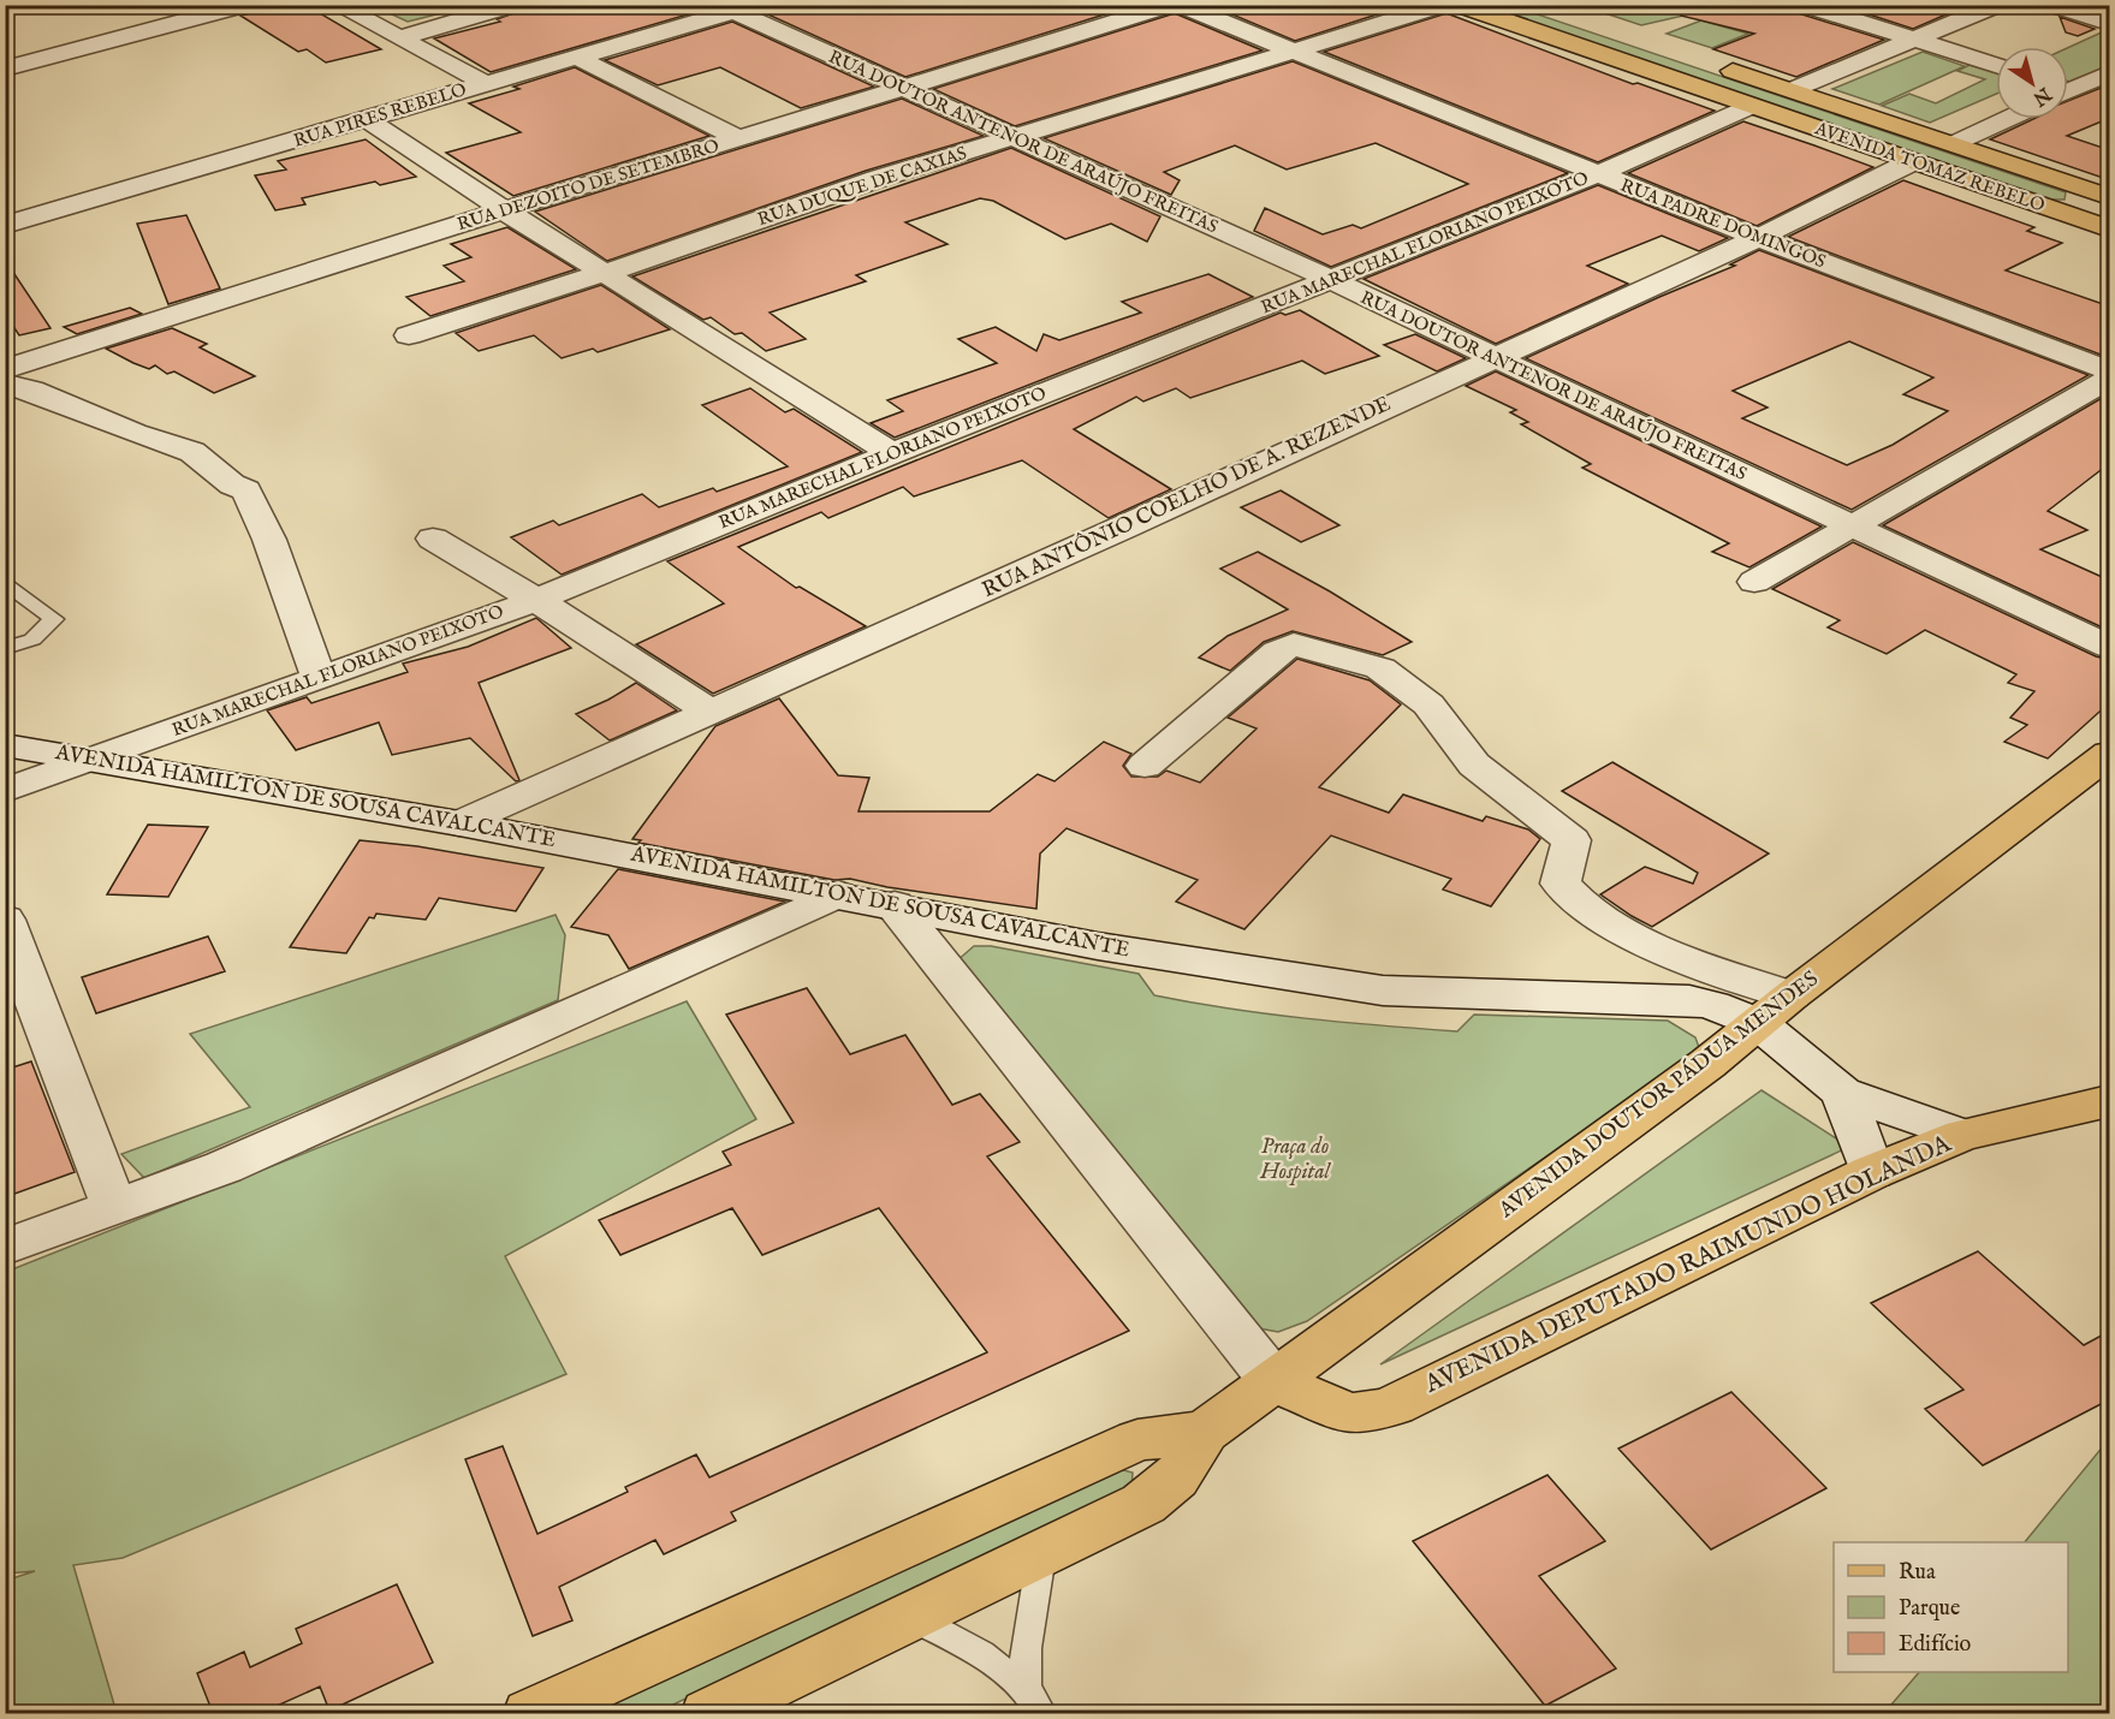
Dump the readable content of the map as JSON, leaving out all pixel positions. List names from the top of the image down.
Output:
{
  "streets": {
    "main road": ["AVENIDA TOMAZ REBELO", "AVENIDA DOUTOR PÁDUA MENDES", "AVENIDA DEPUTADO RAIMUNDO HOLANDA"],
    "street": [
      "RUA PIRES REBELO",
      "RUA DOUTOR ANTENOR DE ARAÚJO FREITAS",
      "RUA DEZOITO DE SETEMBRO",
      "RUA DUQUE DE CAXIAS",
      "RUA PADRE DOMINGOS",
      "RUA MARECHAL FLORIANO PEIXOTO",
      "RUA ANTÔNIO COELHO DE A. REZENDE",
      "AVENIDA HAMILTON DE SOUSA CAVALCANTE"
    ]
  },
  "crossings": [
    ["RUA PIRES REBELO", "RUA DOUTOR ANTENOR DE ARAÚJO FREITAS"],
    ["RUA DOUTOR ANTENOR DE ARAÚJO FREITAS", "RUA DEZOITO DE SETEMBRO"],
    ["RUA DOUTOR ANTENOR DE ARAÚJO FREITAS", "RUA DUQUE DE CAXIAS"],
    ["RUA DOUTOR ANTENOR DE ARAÚJO FREITAS", "RUA MARECHAL FLORIANO PEIXOTO"],
    ["RUA DOUTOR ANTENOR DE ARAÚJO FREITAS", "RUA ANTÔNIO COELHO DE A. REZENDE"],
    ["AVENIDA TOMAZ REBELO", "RUA MARECHAL FLORIANO PEIXOTO"],
    ["AVENIDA TOMAZ REBELO", "RUA ANTÔNIO COELHO DE A. REZENDE"],
    ["RUA DUQUE DE CAXIAS", "RUA PADRE DOMINGOS"],
    ["RUA PADRE DOMINGOS", "RUA MARECHAL FLORIANO PEIXOTO"],
    ["RUA PADRE DOMINGOS", "RUA ANTÔNIO COELHO DE A. REZENDE"],
    ["RUA MARECHAL FLORIANO PEIXOTO", "AVENIDA HAMILTON DE SOUSA CAVALCANTE"],
    ["RUA ANTÔNIO COELHO DE A. REZENDE", "AVENIDA HAMILTON DE SOUSA CAVALCANTE"],
    ["AVENIDA HAMILTON DE SOUSA CAVALCANTE", "AVENIDA DOUTOR PÁDUA MENDES"],
    ["AVENIDA DOUTOR PÁDUA MENDES", "AVENIDA DEPUTADO RAIMUNDO HOLANDA"]
  ],
  "parks": ["Praça do Hospital"],
  "legend": ["Rua", "Parque", "Edifício"],
  "north": "bottom right"
}
